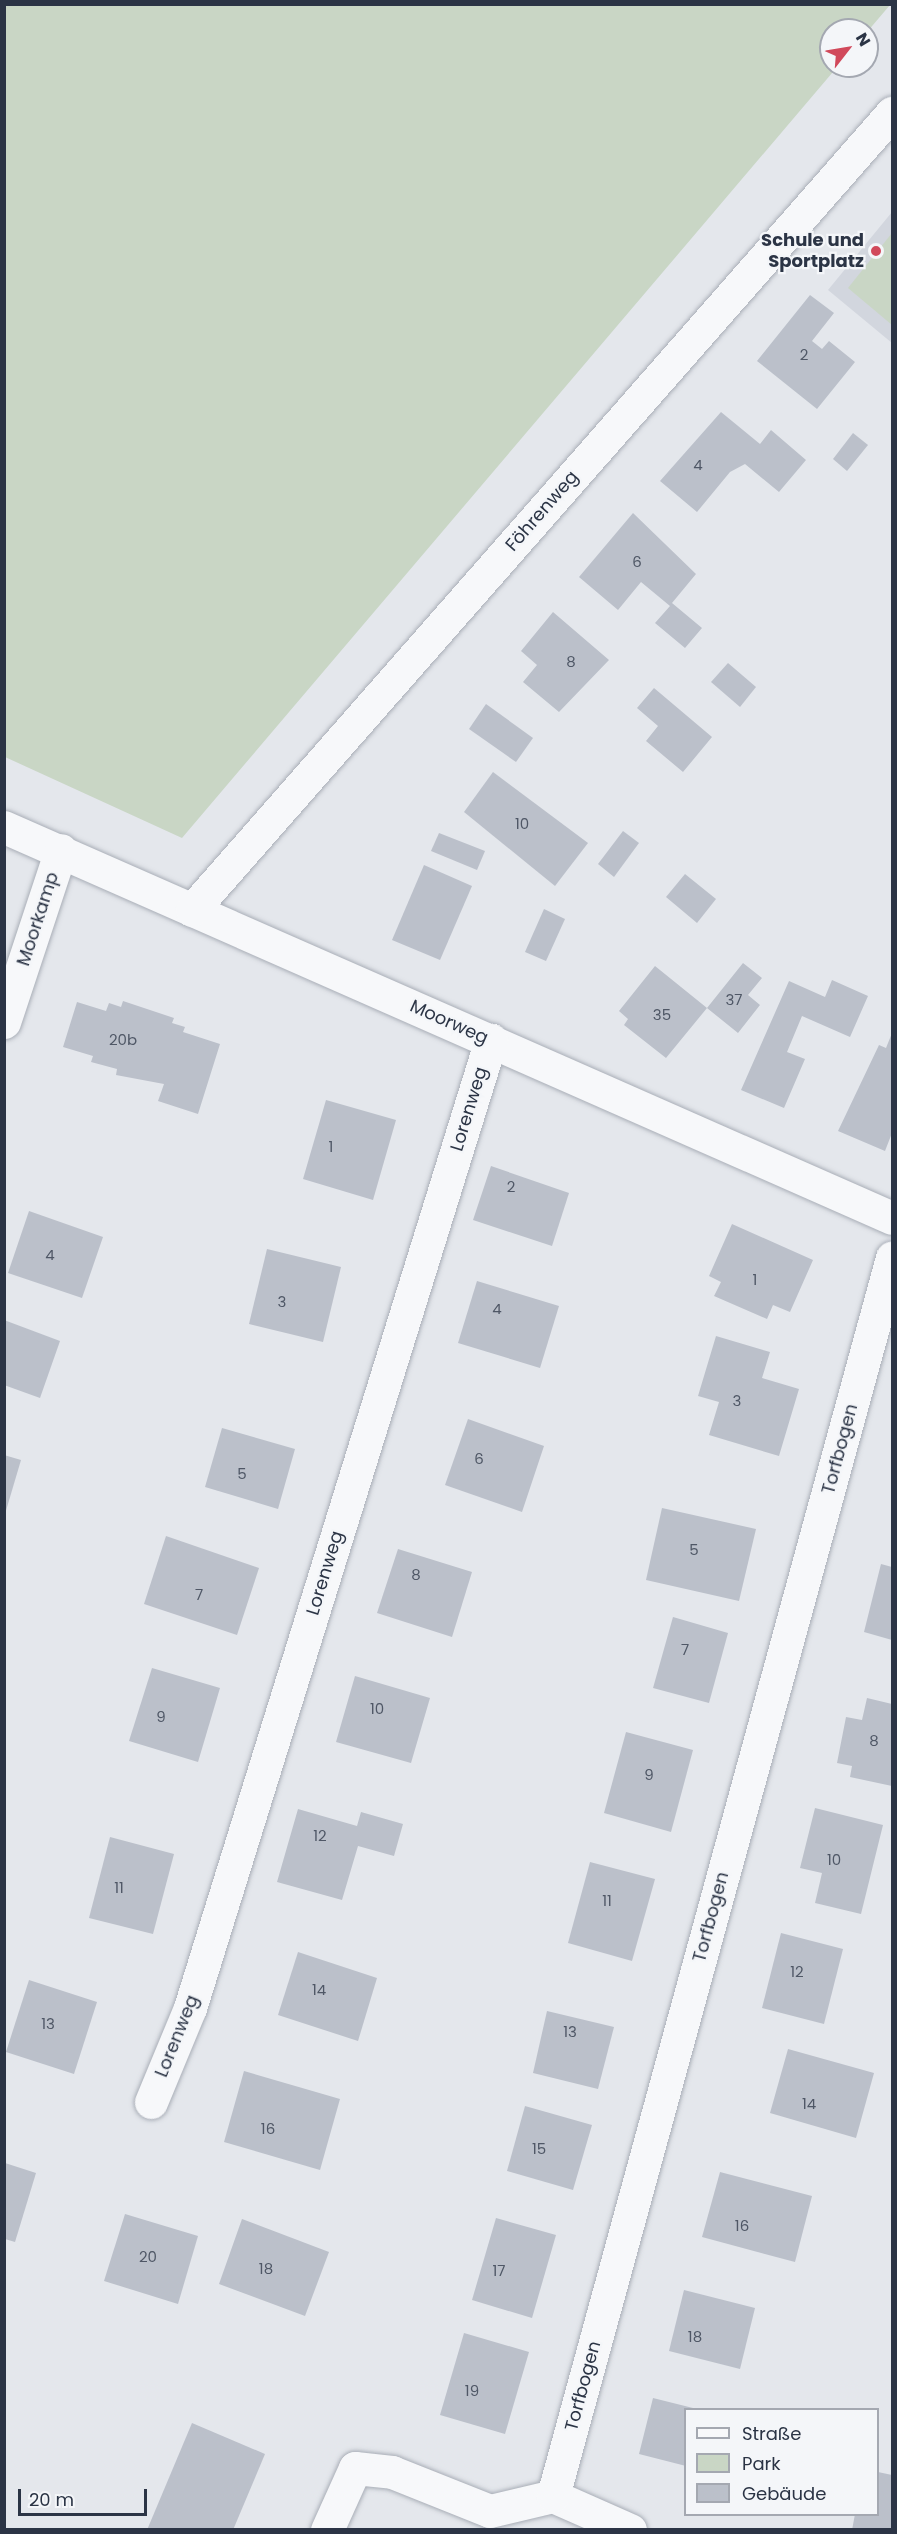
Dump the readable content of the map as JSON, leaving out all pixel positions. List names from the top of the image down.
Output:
{
  "streets": {
    "street": [
      "Föhrenweg",
      "Moorkamp",
      "Moorweg",
      "Lorenweg",
      "Torfbogen"
    ]
  },
  "crossings": [
    ["Föhrenweg", "Moorweg"],
    ["Moorkamp", "Moorweg"],
    ["Moorweg", "Lorenweg"]
  ],
  "places": ["Schule und Sportplatz"],
  "house_numbers": [
    "2",
    "4",
    "6",
    "8",
    "10",
    "37",
    "35",
    "20b",
    "1",
    "2",
    "4",
    "1",
    "3",
    "4",
    "3",
    "6",
    "5",
    "5",
    "8",
    "7",
    "7",
    "10",
    "9",
    "8",
    "9",
    "12",
    "10",
    "11",
    "11",
    "12",
    "14",
    "13",
    "13",
    "14",
    "16",
    "15",
    "16",
    "20",
    "18",
    "17",
    "18",
    "19"
  ],
  "legend": ["Straße", "Park", "Gebäude"],
  "scale_bar": "20 m",
  "north": "top right"
}
